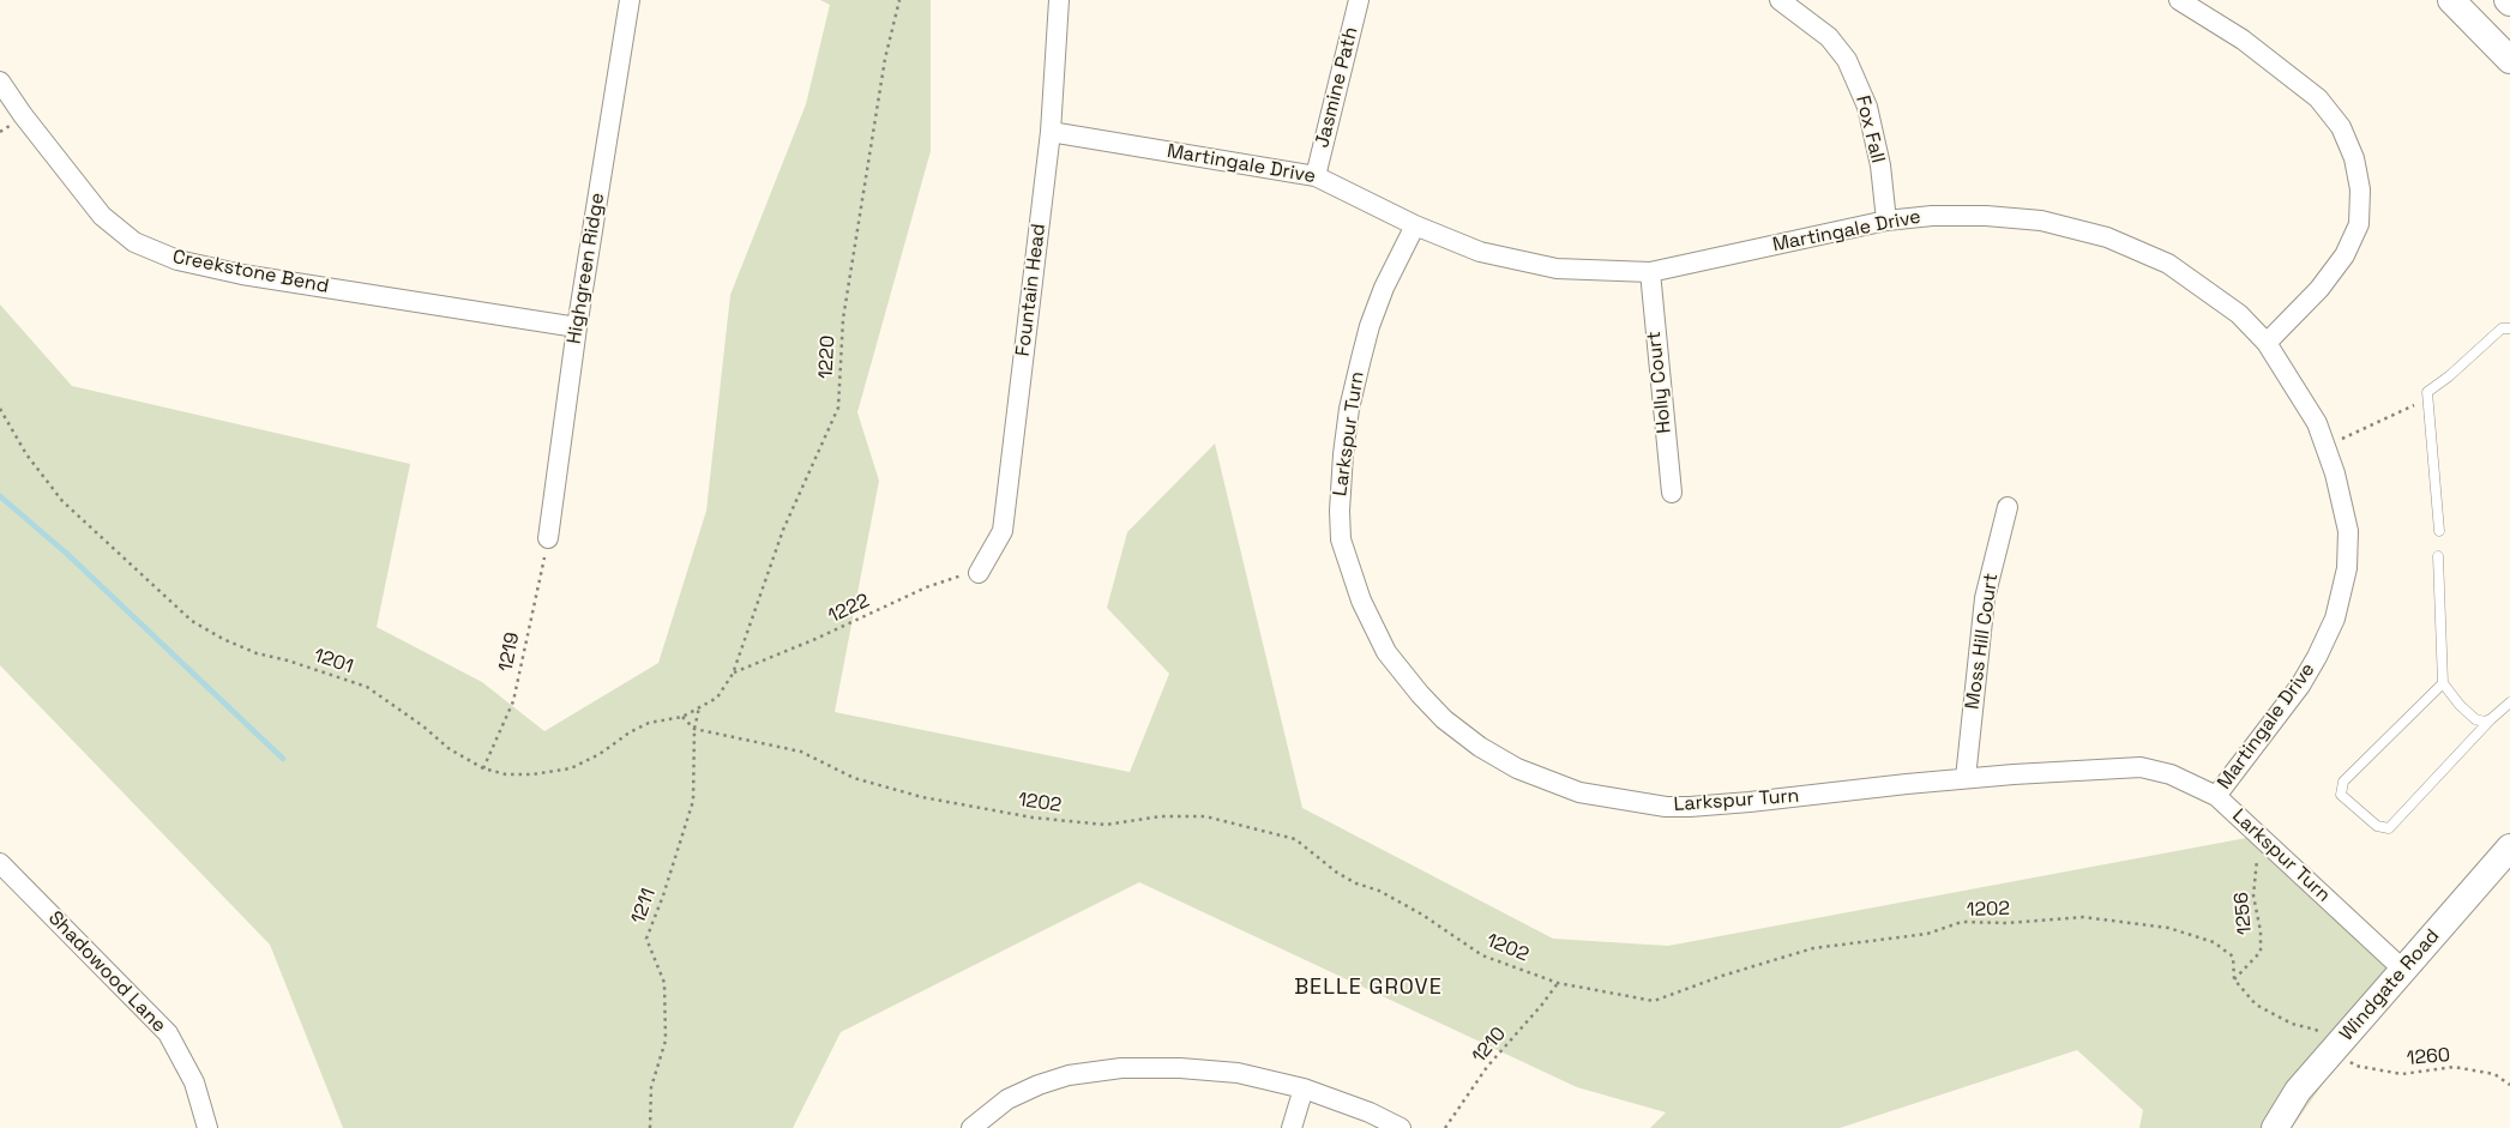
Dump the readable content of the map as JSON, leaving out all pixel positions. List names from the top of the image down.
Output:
{
  "streets": {
    "street": [
      "Jasmine Path",
      "Fox Fall",
      "Martingale Drive",
      "Highgreen Ridge",
      "Creekstone Bend",
      "Fountain Head",
      "Holly Court",
      "Larkspur Turn",
      "Moss Hill Court",
      "Shadowood Lane",
      "Windgate Road"
    ],
    "path": [
      "1220",
      "1222",
      "1219",
      "1201",
      "1202",
      "1211",
      "1256",
      "1210",
      "1260"
    ]
  },
  "crossings": [
    ["Jasmine Path", "Martingale Drive"],
    ["Fox Fall", "Martingale Drive"],
    ["Martingale Drive", "Fountain Head"],
    ["Martingale Drive", "Holly Court"],
    ["Martingale Drive", "Larkspur Turn"],
    ["Highgreen Ridge", "Creekstone Bend"],
    ["Highgreen Ridge", "1219"],
    ["Fountain Head", "1222"],
    ["1220", "1222"],
    ["1220", "1201"],
    ["Larkspur Turn", "Moss Hill Court"],
    ["Larkspur Turn", "1256"],
    ["Larkspur Turn", "Windgate Road"],
    ["1219", "1201"],
    ["1201", "1211"],
    ["1202", "1211"],
    ["1202", "1256"],
    ["1202", "1210"]
  ],
  "districts": ["BELLE GROVE"]
}
